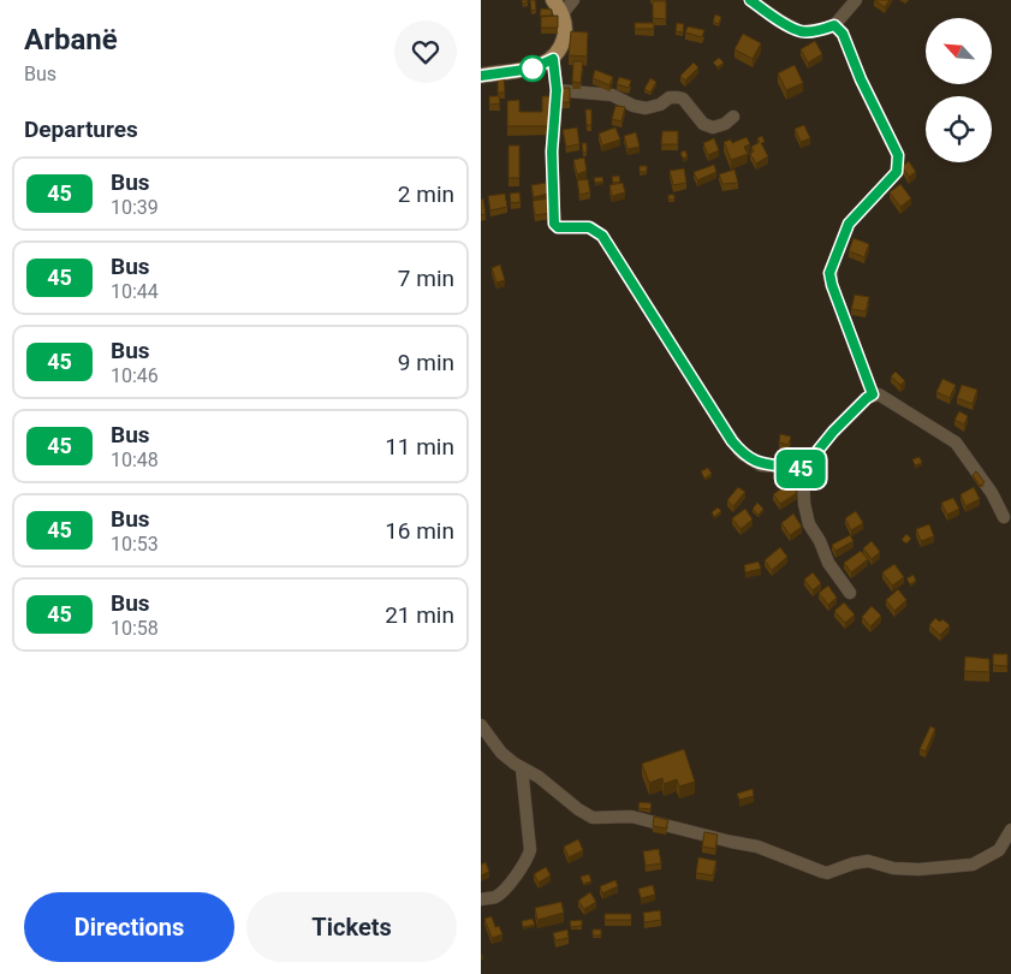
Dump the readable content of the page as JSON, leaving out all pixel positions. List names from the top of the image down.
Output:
{
  "lines": ["bus line 45"],
  "north": "top left",
  "page": {
    "heading": [
      ["Arbanë", "Bus"],
      "Departures"
    ],
    "on_map": "45",
    "list": [
      {
        "mark": "45",
        "name": "Bus",
        "note": "10:39",
        "value": "2 min"
      },
      {
        "mark": "45",
        "name": "Bus",
        "note": "10:44",
        "value": "7 min"
      },
      {
        "mark": "45",
        "name": "Bus",
        "note": "10:46",
        "value": "9 min"
      },
      {
        "mark": "45",
        "name": "Bus",
        "note": "10:48",
        "value": "11 min"
      },
      {
        "mark": "45",
        "name": "Bus",
        "note": "10:53",
        "value": "16 min"
      },
      {
        "mark": "45",
        "name": "Bus",
        "note": "10:58",
        "value": "21 min"
      }
    ],
    "buttons": ["Directions", "Tickets"]
  }
}
